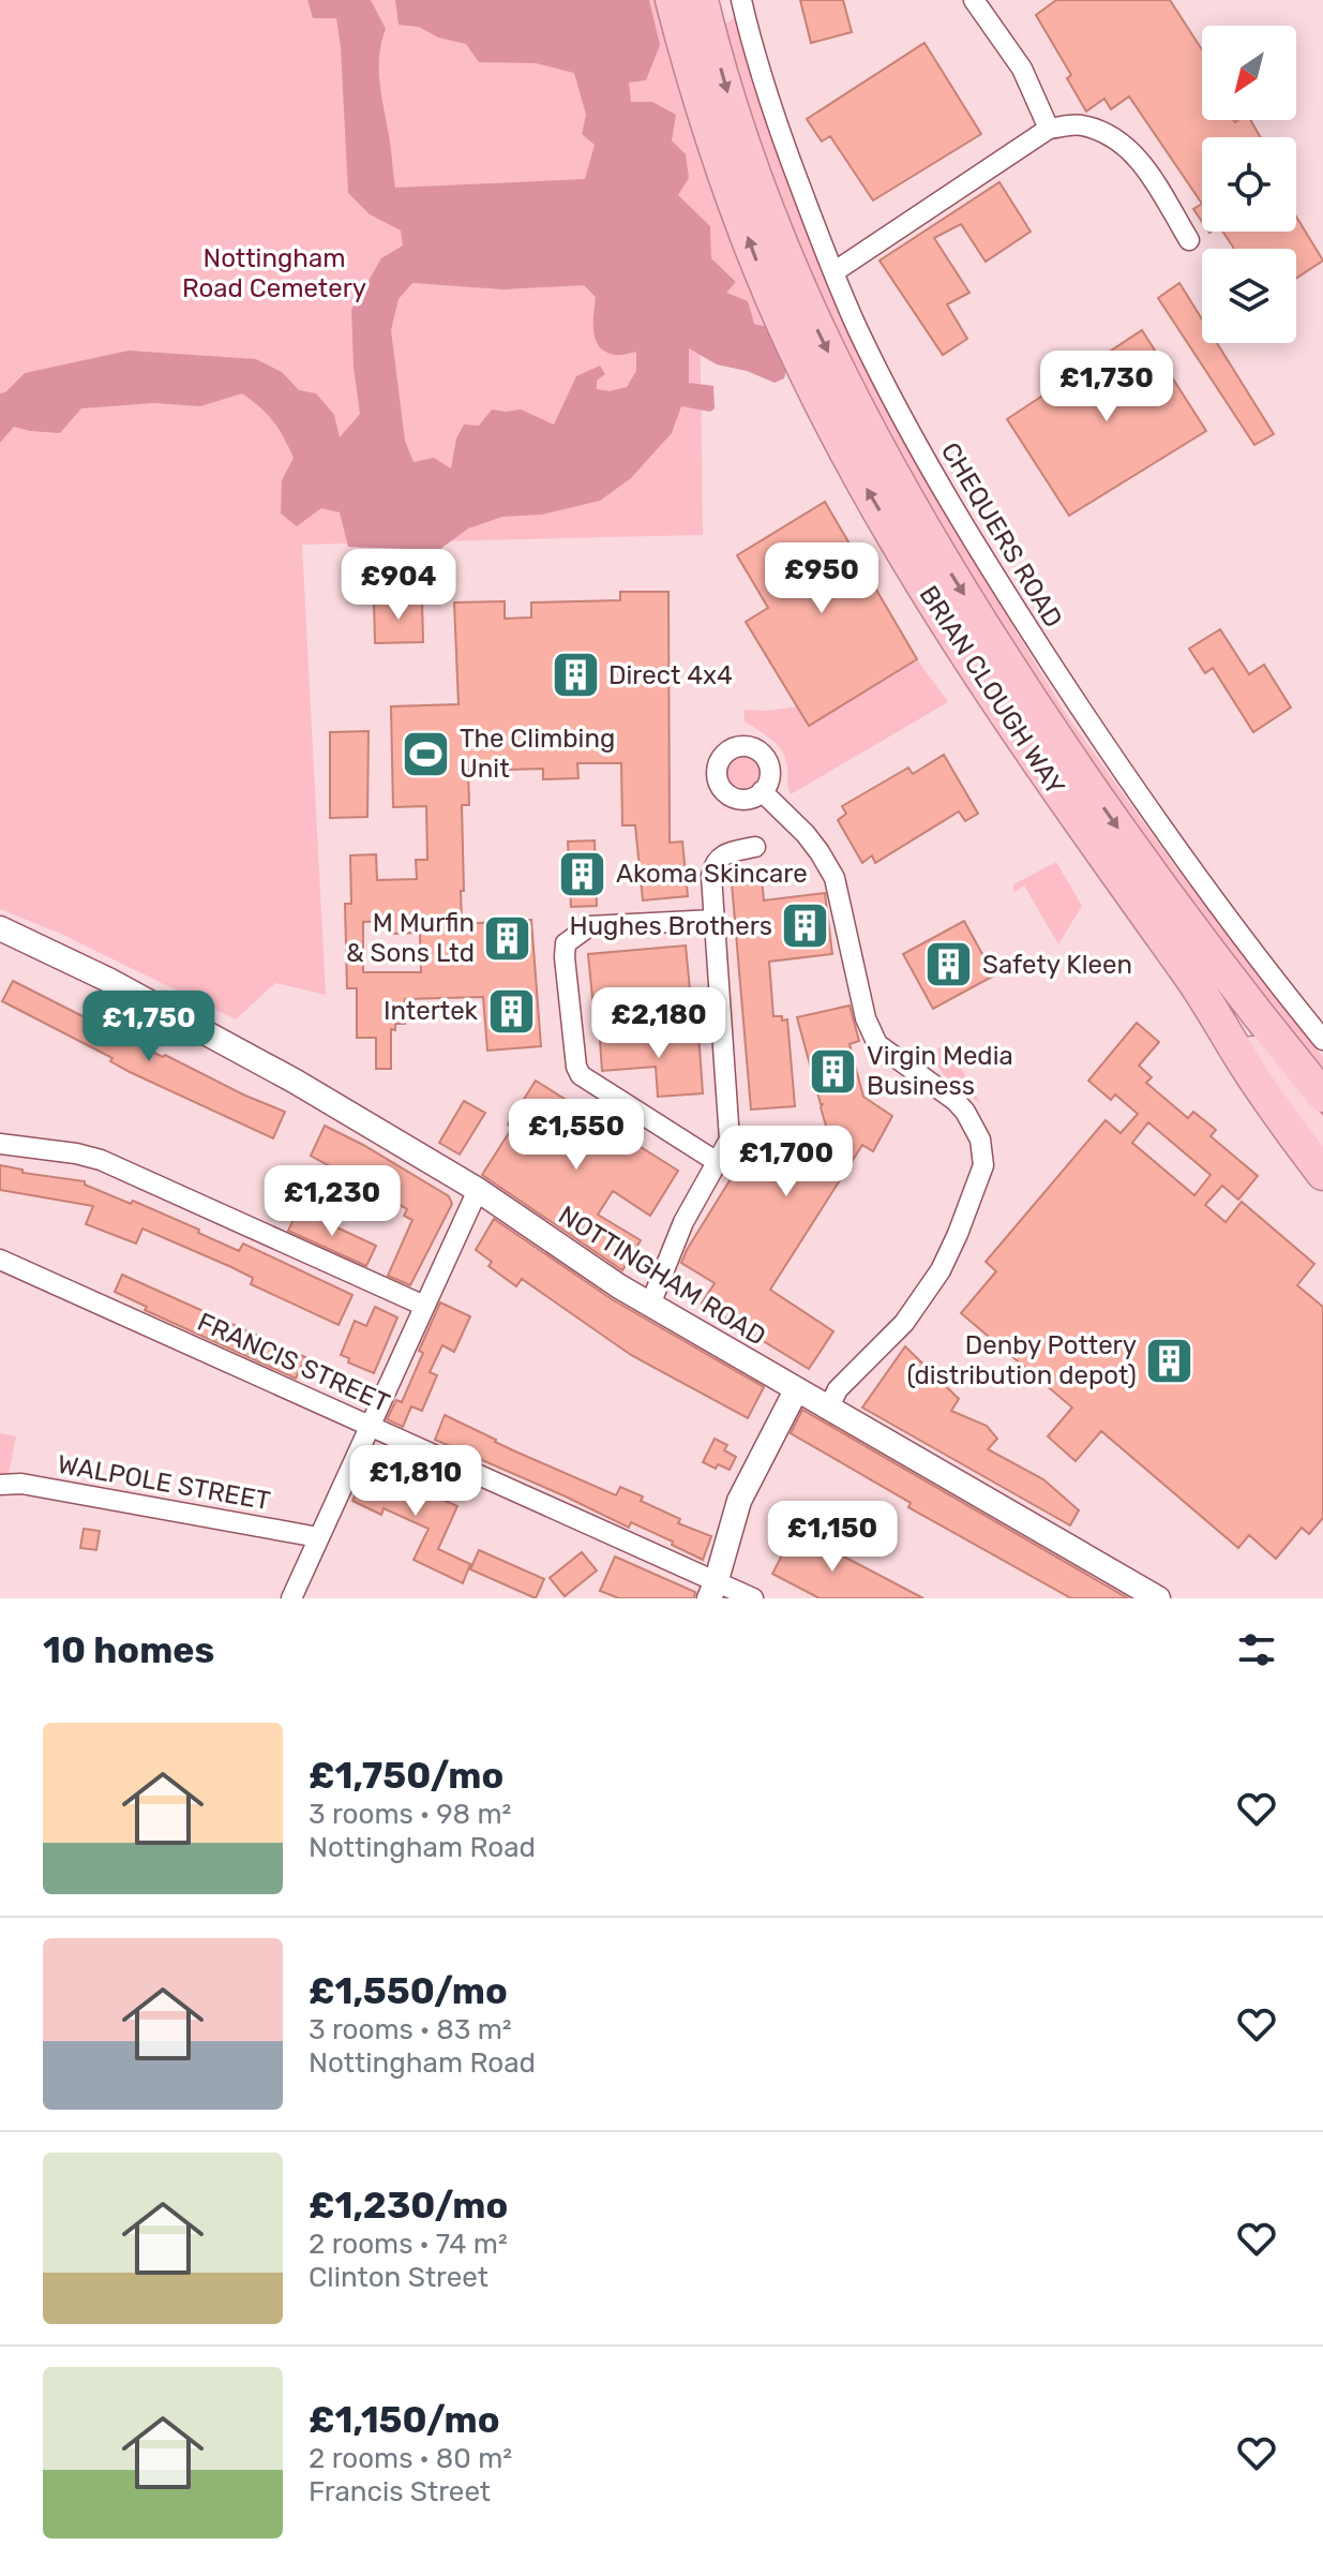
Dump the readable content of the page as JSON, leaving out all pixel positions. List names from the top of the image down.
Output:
{
  "streets": {
    "highway": ["BRIAN CLOUGH WAY"],
    "street": [
      "CHEQUERS ROAD",
      "NOTTINGHAM ROAD",
      "FRANCIS STREET",
      "WALPOLE STREET"
    ]
  },
  "parks": ["Nottingham Road Cemetery"],
  "places": {
    "building": [
      "Direct 4x4",
      "Akoma Skincare",
      "Hughes Brothers",
      "M Murfin & Sons Ltd",
      "Safety Kleen",
      "Intertek",
      "Virgin Media Business",
      "Denby Pottery (distribution depot)"
    ],
    "sports": ["The Climbing Unit"]
  },
  "north": "bottom left",
  "page": {
    "price": [
      "£1,730",
      "£950",
      "£904",
      "£2,180",
      "£1,750",
      "£1,550",
      "£1,700",
      "£1,230",
      "£1,810",
      "£1,150"
    ],
    "heading": "10 homes",
    "list": [
      {
        "name": "£1,750/mo",
        "note": "3 rooms · 98 m² · Nottingham Road"
      },
      {
        "name": "£1,550/mo",
        "note": "3 rooms · 83 m² · Nottingham Road"
      },
      {
        "name": "£1,230/mo",
        "note": "2 rooms · 74 m² · Clinton Street"
      },
      {
        "name": "£1,150/mo",
        "note": "2 rooms · 80 m² · Francis Street"
      }
    ]
  }
}
